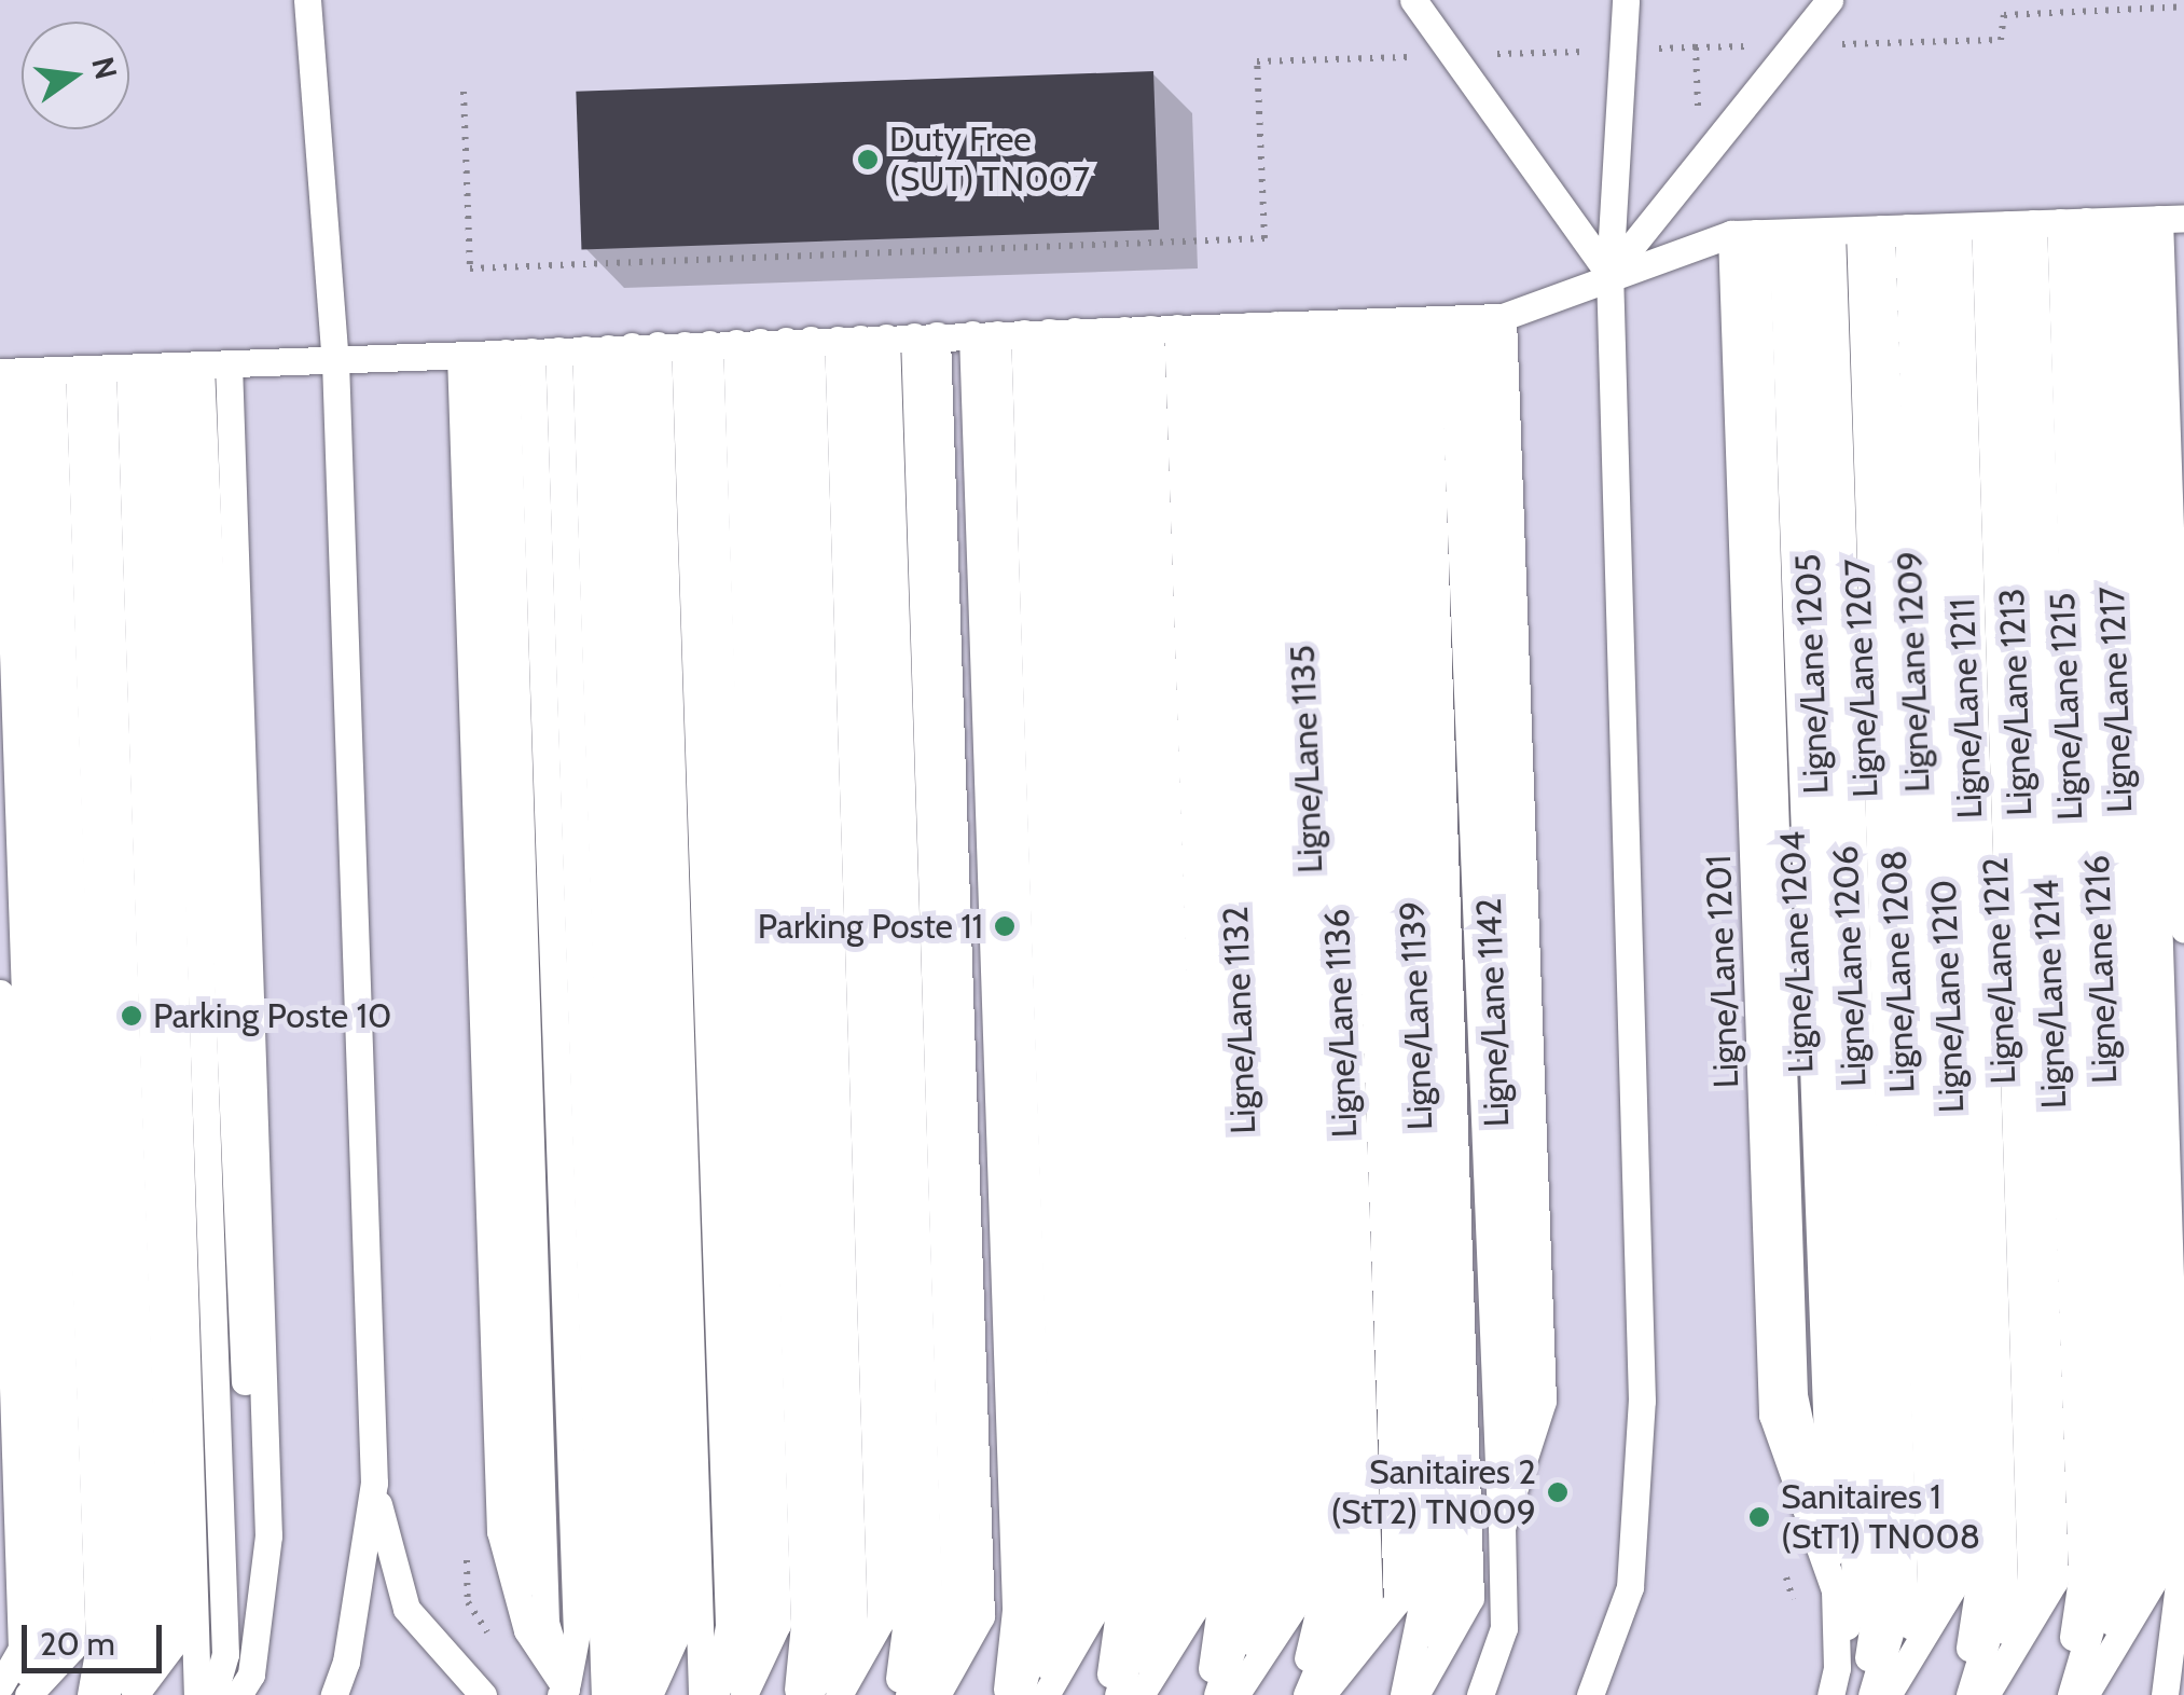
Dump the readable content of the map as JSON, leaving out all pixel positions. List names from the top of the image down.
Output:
{
  "streets": {
    "lane": [
      "Ligne/Lane 1209",
      "Ligne/Lane 1205",
      "Ligne/Lane 1207",
      "Ligne/Lane 1217",
      "Ligne/Lane 1213",
      "Ligne/Lane 1215",
      "Ligne/Lane 1211",
      "Ligne/Lane 1135",
      "Ligne/Lane 1204",
      "Ligne/Lane 1206",
      "Ligne/Lane 1201",
      "Ligne/Lane 1142",
      "Ligne/Lane 1139",
      "Ligne/Lane 1132",
      "Ligne/Lane 1136"
    ]
  },
  "crossings": [
    ["Ligne/Lane 1209", "Ligne/Lane 1205"],
    ["Ligne/Lane 1209", "Ligne/Lane 1207"],
    ["Ligne/Lane 1209", "Ligne/Lane 1217"],
    ["Ligne/Lane 1209", "Ligne/Lane 1213"],
    ["Ligne/Lane 1209", "Ligne/Lane 1215"],
    ["Ligne/Lane 1209", "Ligne/Lane 1211"],
    ["Ligne/Lane 1209", "Ligne/Lane 1204"],
    ["Ligne/Lane 1209", "Ligne/Lane 1206"],
    ["Ligne/Lane 1209", "Ligne/Lane 1201"],
    ["Ligne/Lane 1205", "Ligne/Lane 1207"],
    ["Ligne/Lane 1205", "Ligne/Lane 1217"],
    ["Ligne/Lane 1205", "Ligne/Lane 1213"],
    ["Ligne/Lane 1205", "Ligne/Lane 1215"],
    ["Ligne/Lane 1205", "Ligne/Lane 1211"],
    ["Ligne/Lane 1205", "Ligne/Lane 1204"],
    ["Ligne/Lane 1205", "Ligne/Lane 1206"],
    ["Ligne/Lane 1205", "Ligne/Lane 1201"],
    ["Ligne/Lane 1207", "Ligne/Lane 1217"],
    ["Ligne/Lane 1207", "Ligne/Lane 1213"],
    ["Ligne/Lane 1207", "Ligne/Lane 1215"],
    ["Ligne/Lane 1207", "Ligne/Lane 1211"],
    ["Ligne/Lane 1207", "Ligne/Lane 1204"],
    ["Ligne/Lane 1207", "Ligne/Lane 1206"],
    ["Ligne/Lane 1207", "Ligne/Lane 1201"],
    ["Ligne/Lane 1217", "Ligne/Lane 1213"],
    ["Ligne/Lane 1217", "Ligne/Lane 1215"],
    ["Ligne/Lane 1217", "Ligne/Lane 1211"],
    ["Ligne/Lane 1217", "Ligne/Lane 1204"],
    ["Ligne/Lane 1217", "Ligne/Lane 1206"],
    ["Ligne/Lane 1217", "Ligne/Lane 1201"],
    ["Ligne/Lane 1213", "Ligne/Lane 1215"],
    ["Ligne/Lane 1213", "Ligne/Lane 1211"],
    ["Ligne/Lane 1213", "Ligne/Lane 1204"],
    ["Ligne/Lane 1213", "Ligne/Lane 1206"],
    ["Ligne/Lane 1213", "Ligne/Lane 1201"],
    ["Ligne/Lane 1215", "Ligne/Lane 1211"],
    ["Ligne/Lane 1215", "Ligne/Lane 1204"],
    ["Ligne/Lane 1215", "Ligne/Lane 1206"],
    ["Ligne/Lane 1215", "Ligne/Lane 1201"],
    ["Ligne/Lane 1211", "Ligne/Lane 1204"],
    ["Ligne/Lane 1211", "Ligne/Lane 1206"],
    ["Ligne/Lane 1211", "Ligne/Lane 1201"],
    ["Ligne/Lane 1135", "Ligne/Lane 1142"],
    ["Ligne/Lane 1135", "Ligne/Lane 1139"],
    ["Ligne/Lane 1135", "Ligne/Lane 1132"],
    ["Ligne/Lane 1135", "Ligne/Lane 1136"],
    ["Ligne/Lane 1204", "Ligne/Lane 1206"],
    ["Ligne/Lane 1204", "Ligne/Lane 1201"],
    ["Ligne/Lane 1206", "Ligne/Lane 1201"],
    ["Ligne/Lane 1142", "Ligne/Lane 1139"],
    ["Ligne/Lane 1142", "Ligne/Lane 1132"],
    ["Ligne/Lane 1142", "Ligne/Lane 1136"],
    ["Ligne/Lane 1139", "Ligne/Lane 1132"],
    ["Ligne/Lane 1139", "Ligne/Lane 1136"],
    ["Ligne/Lane 1132", "Ligne/Lane 1136"]
  ],
  "places": [
    "Duty Free (SUT) TN007",
    "Parking Poste 11",
    "Parking Poste 10",
    "Sanitaires 2 (StT2) TN009",
    "Sanitaires 1 (StT1) TN008"
  ],
  "scale_bar": "20 m",
  "north": "right"
}
